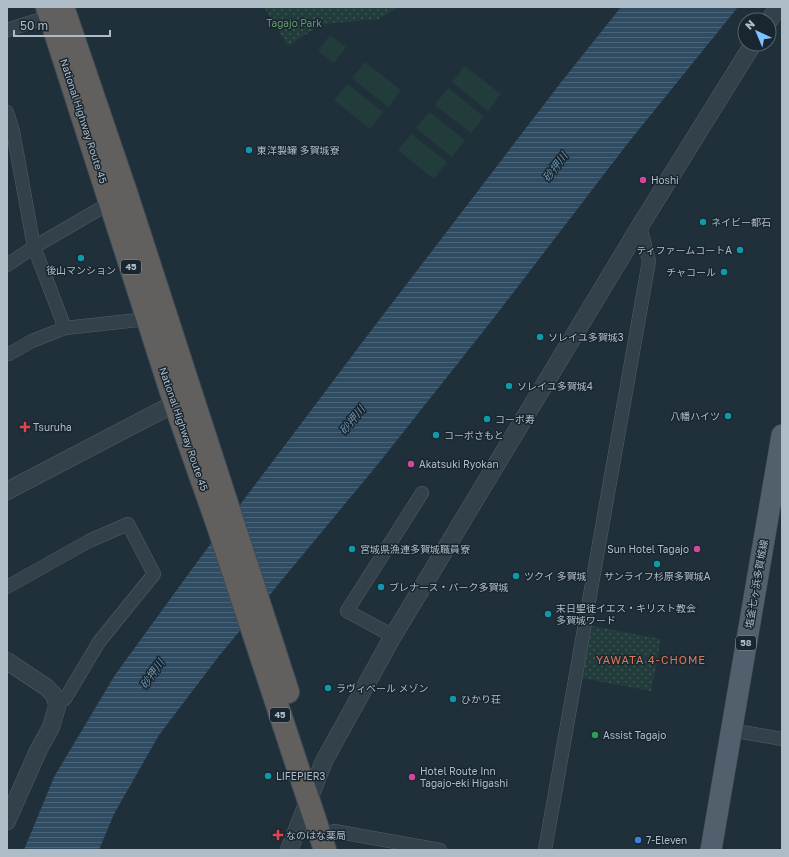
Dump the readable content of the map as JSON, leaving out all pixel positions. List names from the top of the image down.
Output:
{
  "streets": {
    "highway": ["National Highway Route 45", "45"],
    "main road": ["塩釜七ヶ浜多賀城線", "58"]
  },
  "districts": ["YAWATA 4-CHOME"],
  "water": ["砂押川"],
  "parks": ["Tagajo Park"],
  "places": {
    "other": [
      "東洋製罐 多賀城寮",
      "Hoshi",
      "ネイビー都石",
      "ティファームコートA",
      "後山マンション",
      "チャコール",
      "ソレイユ多賀城3",
      "ソレイユ多賀城4",
      "八幡ハイツ",
      "コーポ寿",
      "コーポさもと",
      "Akatsuki Ryokan",
      "宮城県漁連多賀城職員寮",
      "Sun Hotel Tagajo",
      "サンライフ杉原多賀城A",
      "ツクイ 多賀城",
      "ブレナース・パーク多賀城",
      "末日聖徒イエス・キリスト教会 多賀城ワード",
      "ラヴィベール メゾン",
      "ひかり荘",
      "Assist Tagajo",
      "LIFEPIER3",
      "Hotel Route Inn Tagajo-eki Higashi",
      "7-Eleven"
    ],
    "health": ["Tsuruha", "なのはな薬局"]
  },
  "scale_bar": "50 m",
  "north": "top left"
}
